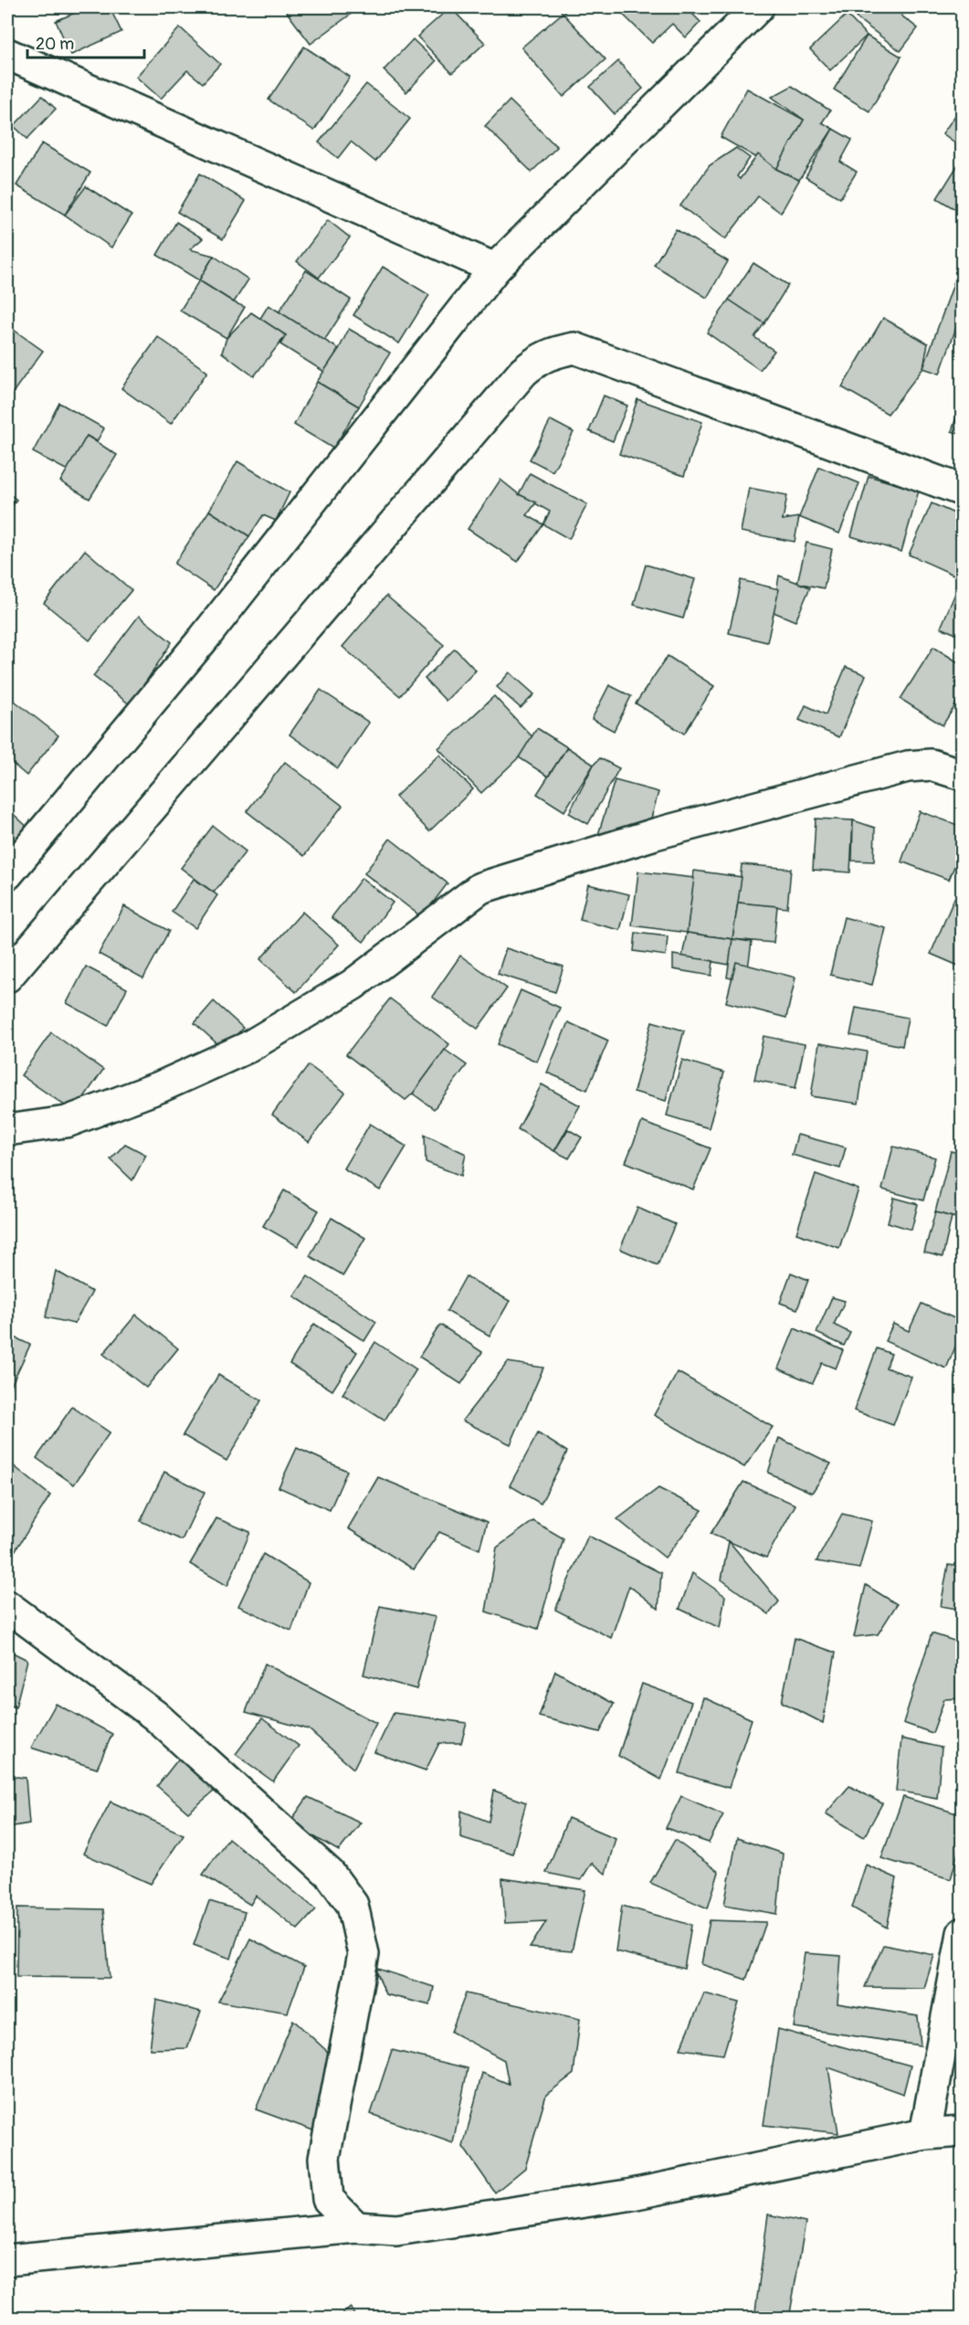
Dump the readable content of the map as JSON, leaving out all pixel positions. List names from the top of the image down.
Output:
{
  "scale_bar": "20 m"
}
